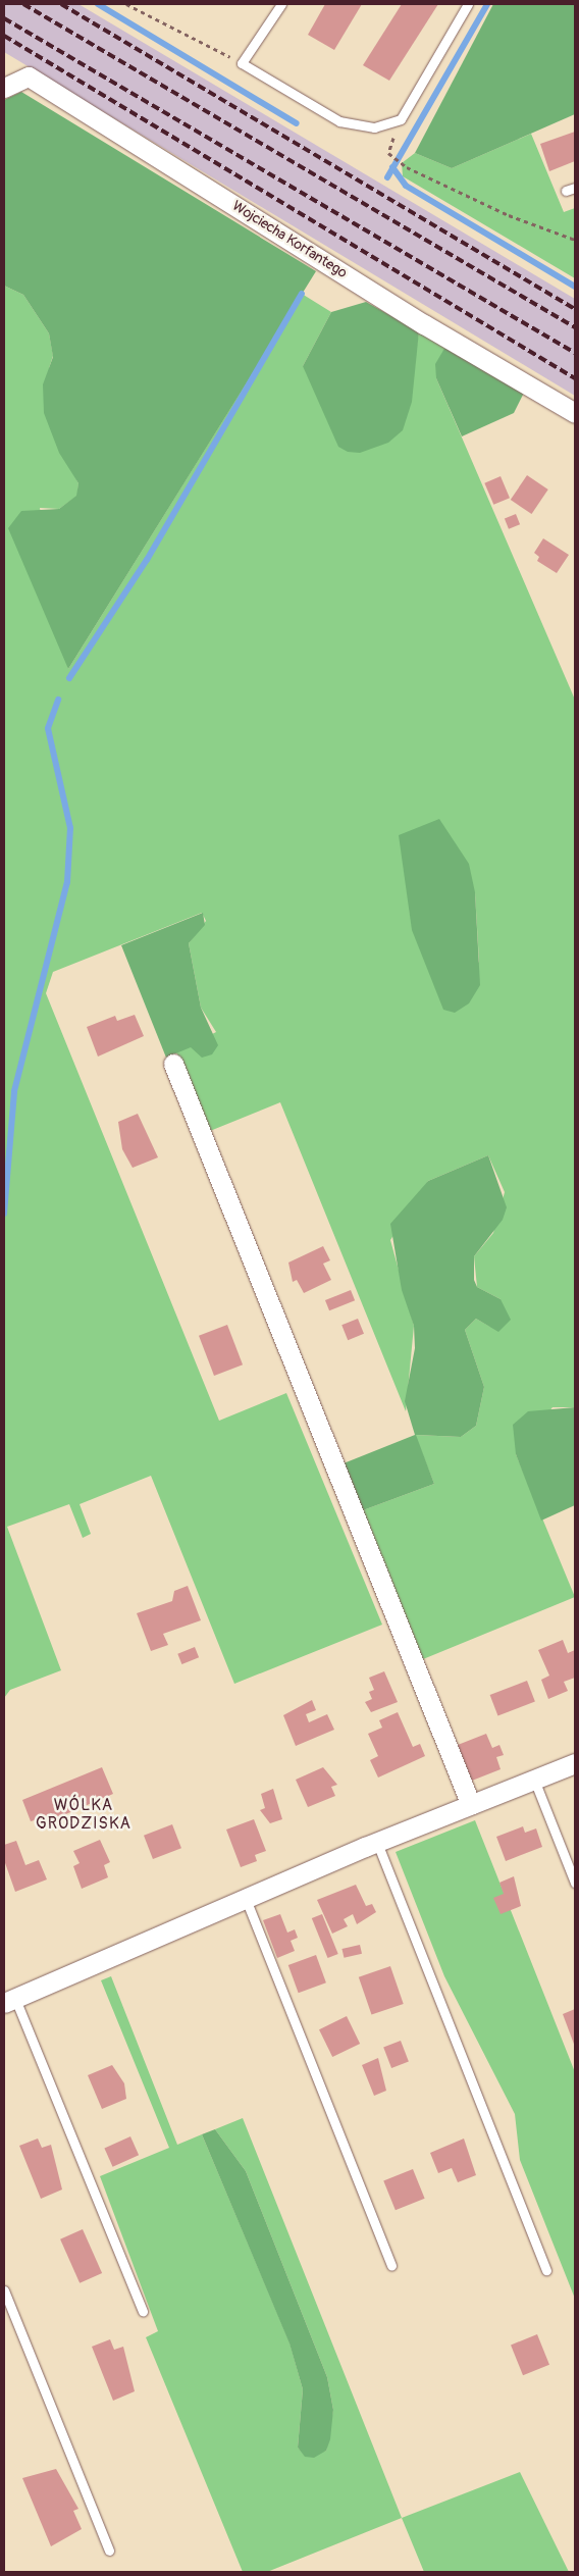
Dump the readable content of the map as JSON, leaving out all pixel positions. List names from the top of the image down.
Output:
{
  "streets": {
    "street": ["Wojciecha Korfantego"]
  },
  "districts": ["WÓLKA GRODZISKA"]
}
